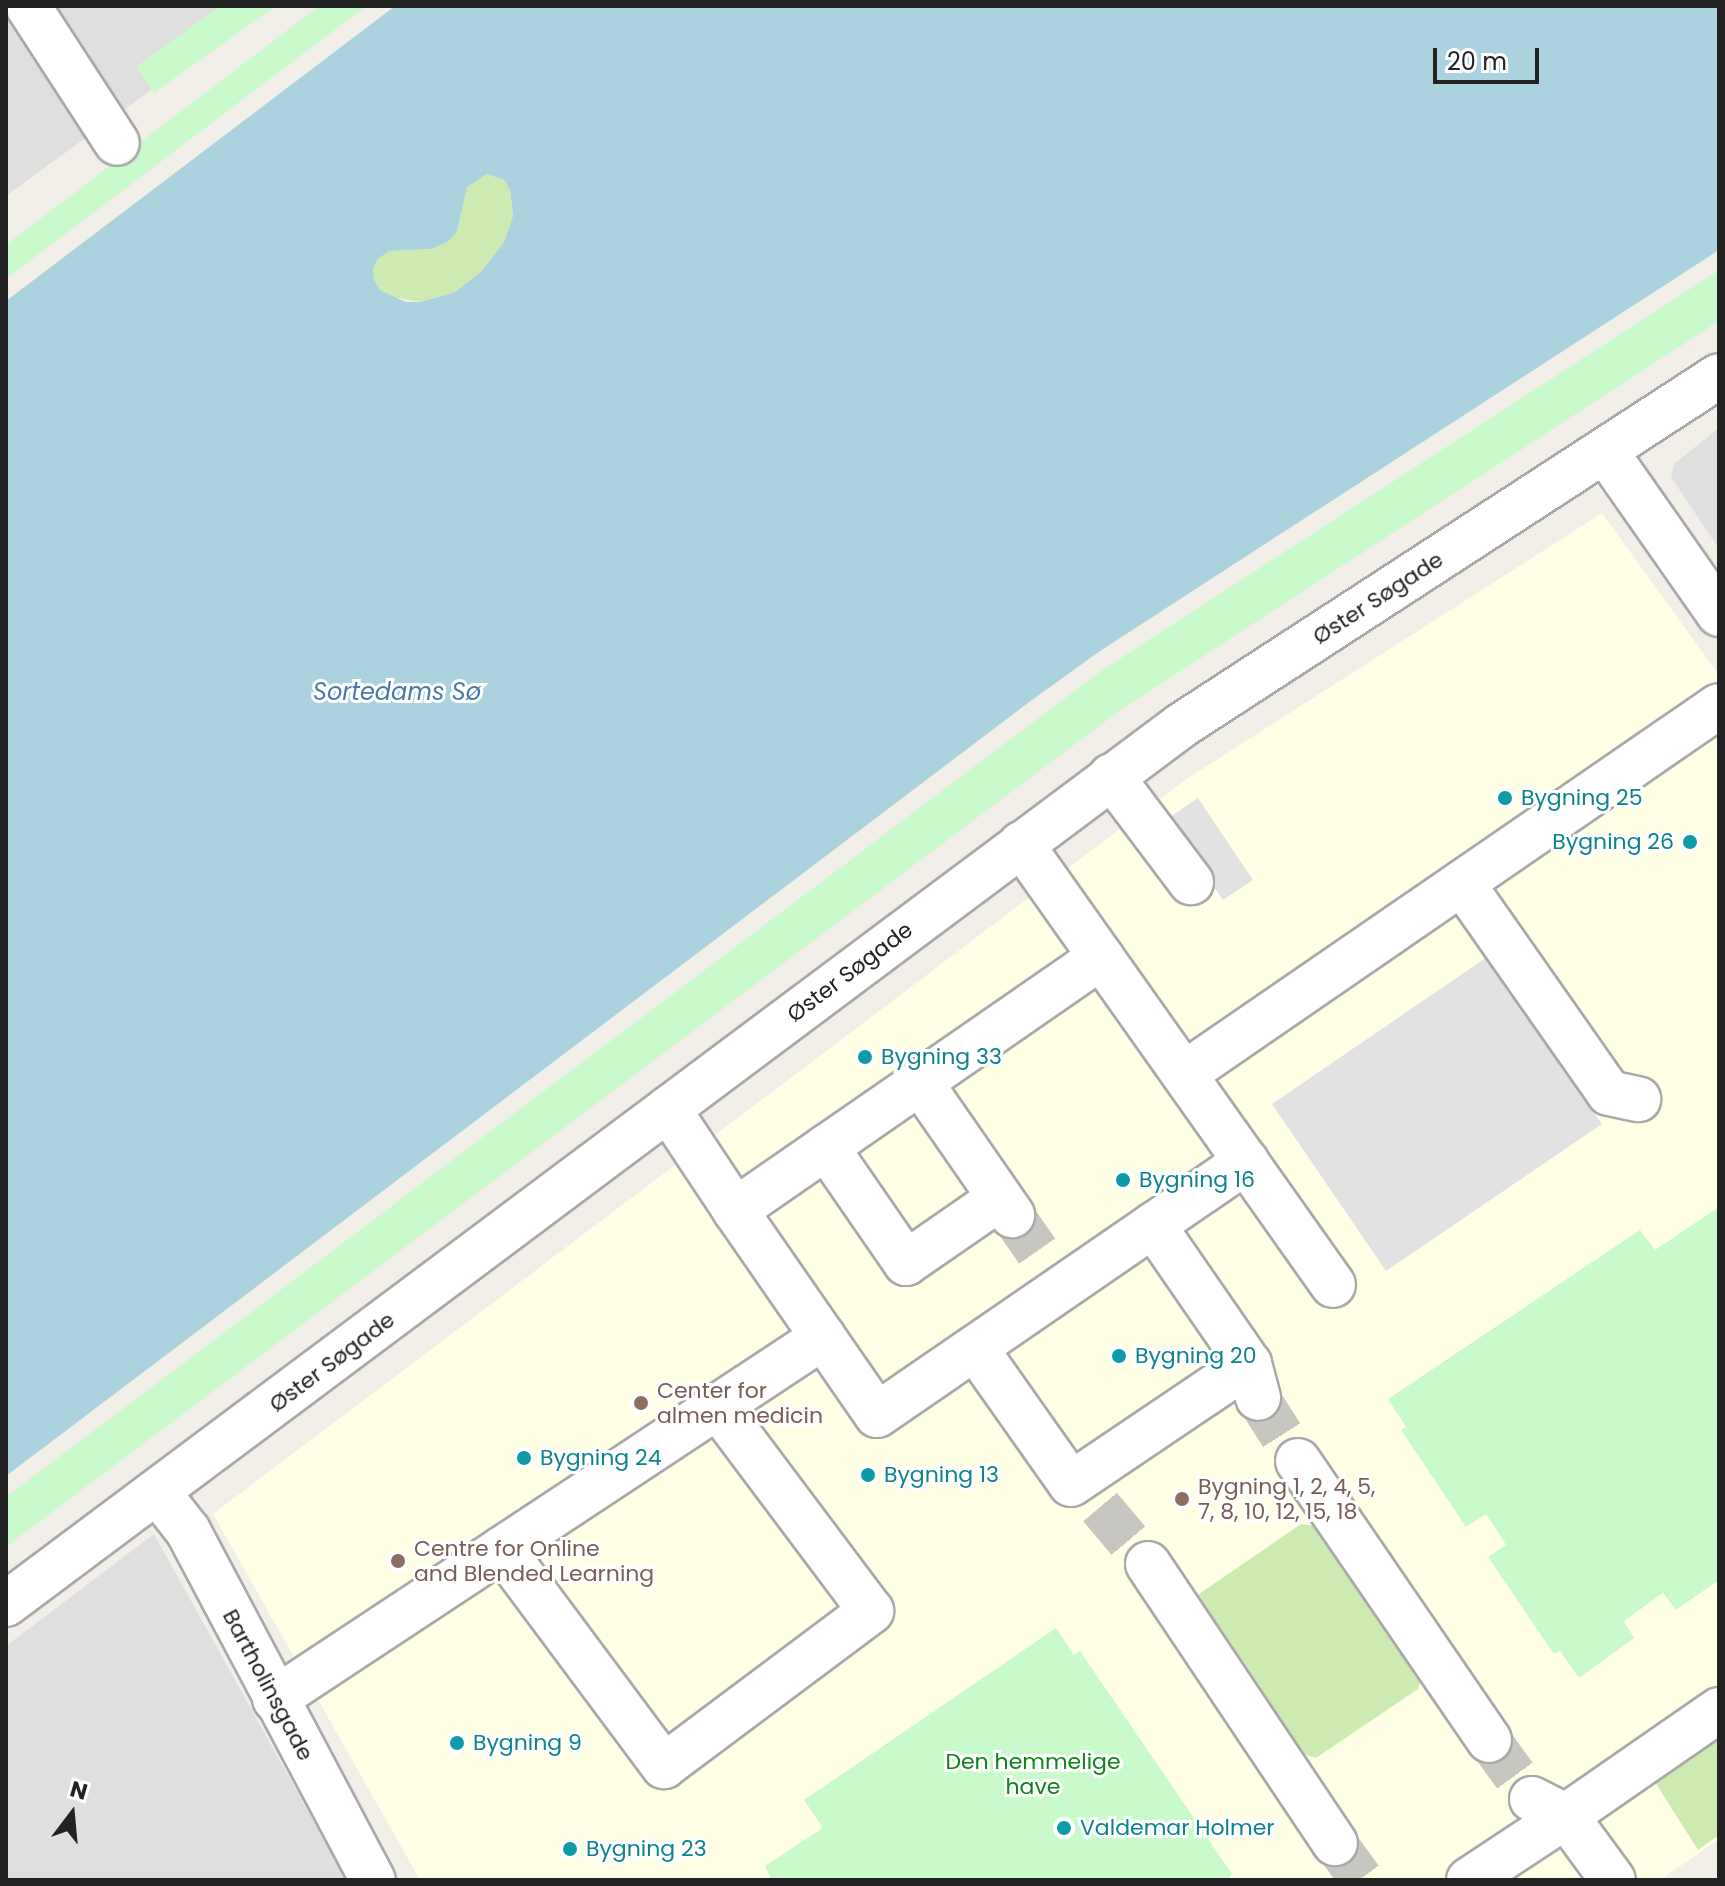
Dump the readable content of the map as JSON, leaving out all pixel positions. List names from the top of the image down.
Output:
{
  "streets": {
    "street": ["Øster Søgade", "Bartholinsgade"]
  },
  "crossings": [
    ["Øster Søgade", "Bartholinsgade"]
  ],
  "water": ["Sortedams Sø"],
  "parks": ["Den hemmelige have"],
  "places": [
    "Bygning 25",
    "Bygning 26",
    "Bygning 33",
    "Bygning 16",
    "Bygning 20",
    "Center for almen medicin",
    "Bygning 24",
    "Bygning 13",
    "Bygning 1, 2, 4, 5, 7, 8, 10, 12, 15, 18",
    "Centre for Online and Blended Learning",
    "Bygning 9",
    "Valdemar Holmer",
    "Bygning 23"
  ],
  "scale_bar": "20 m",
  "north": "top"
}
